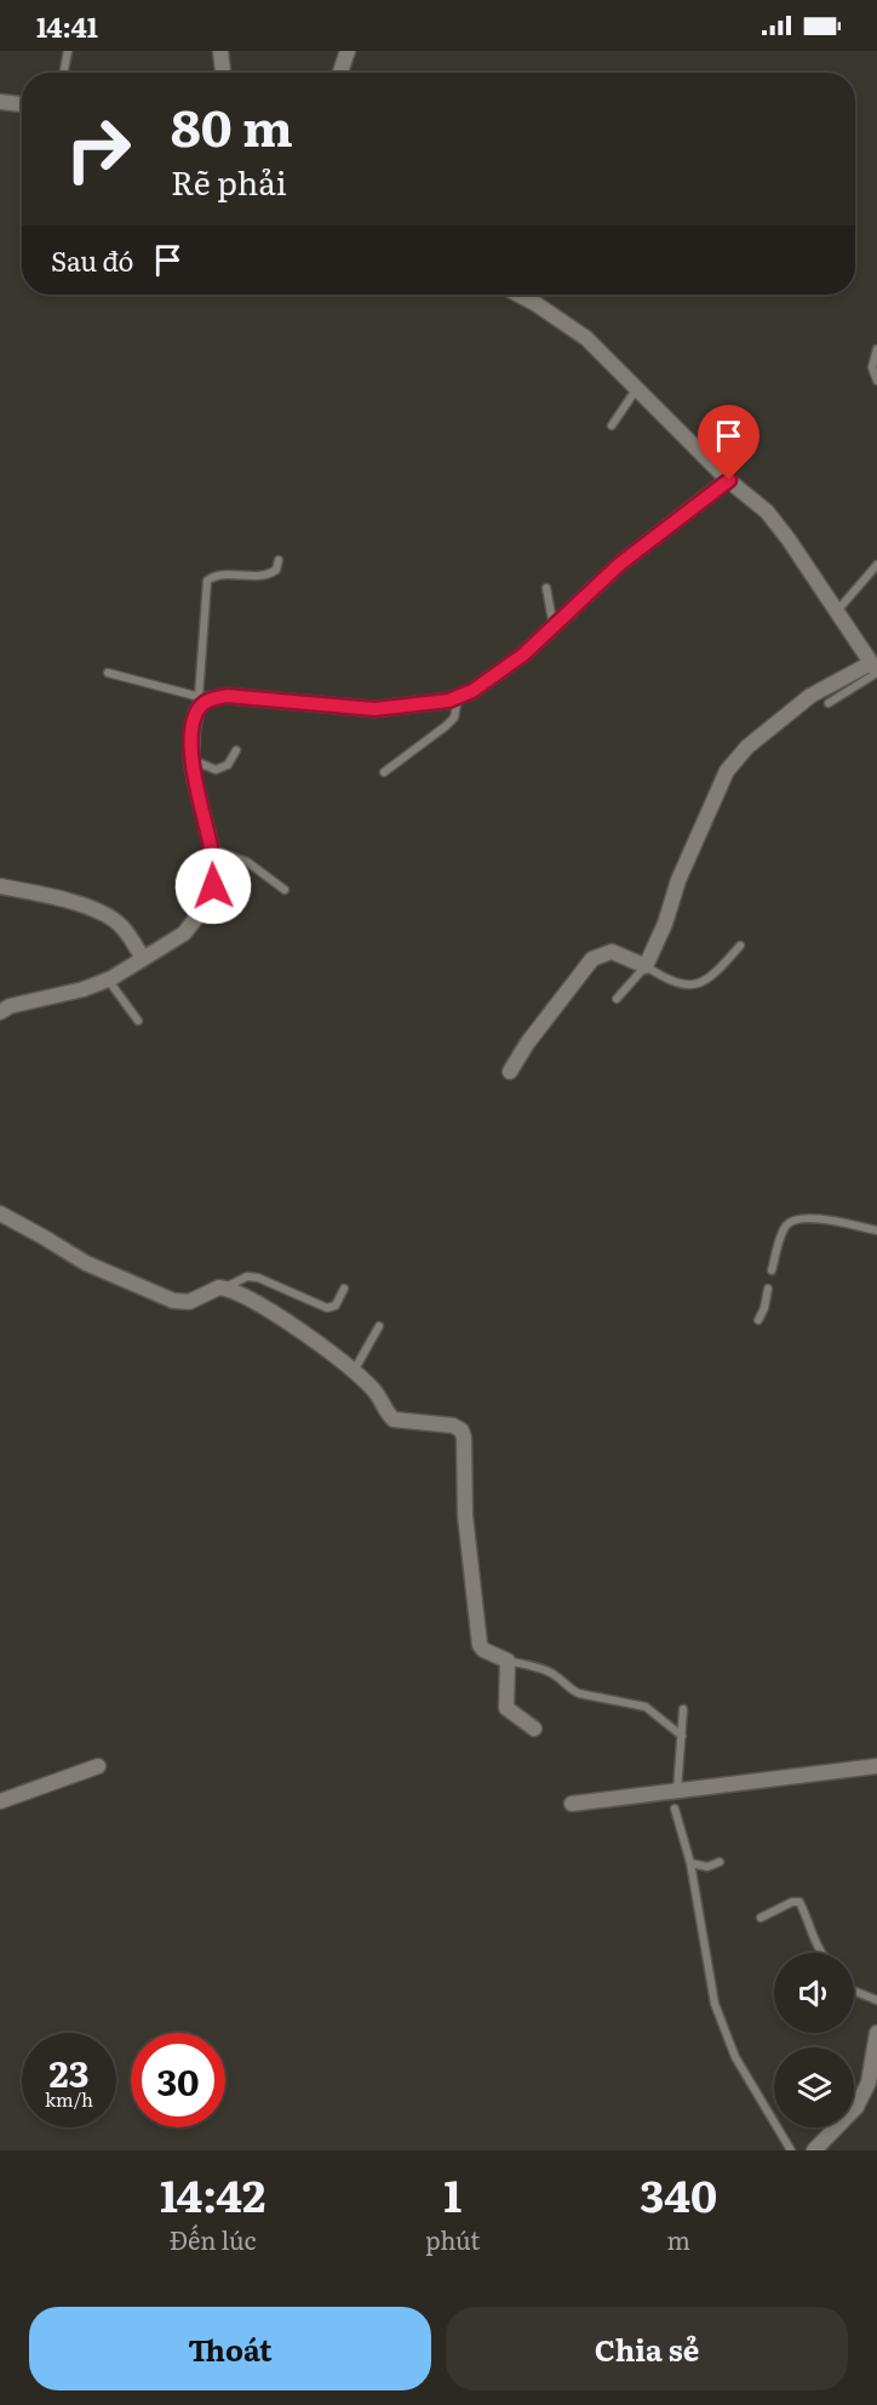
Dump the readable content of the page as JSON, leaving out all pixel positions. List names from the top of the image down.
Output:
{
  "page": {
    "status": "14:41",
    "turn": ["80 m", "Rẽ phải"],
    "then": "Sau đó",
    "speed": "23 km/h",
    "limit": "30",
    "eta": [
      "14:42",
      "Đến lúc",
      "1",
      "phút",
      "340",
      "m"
    ],
    "buttons": ["Thoát", "Chia sẻ"]
  }
}
